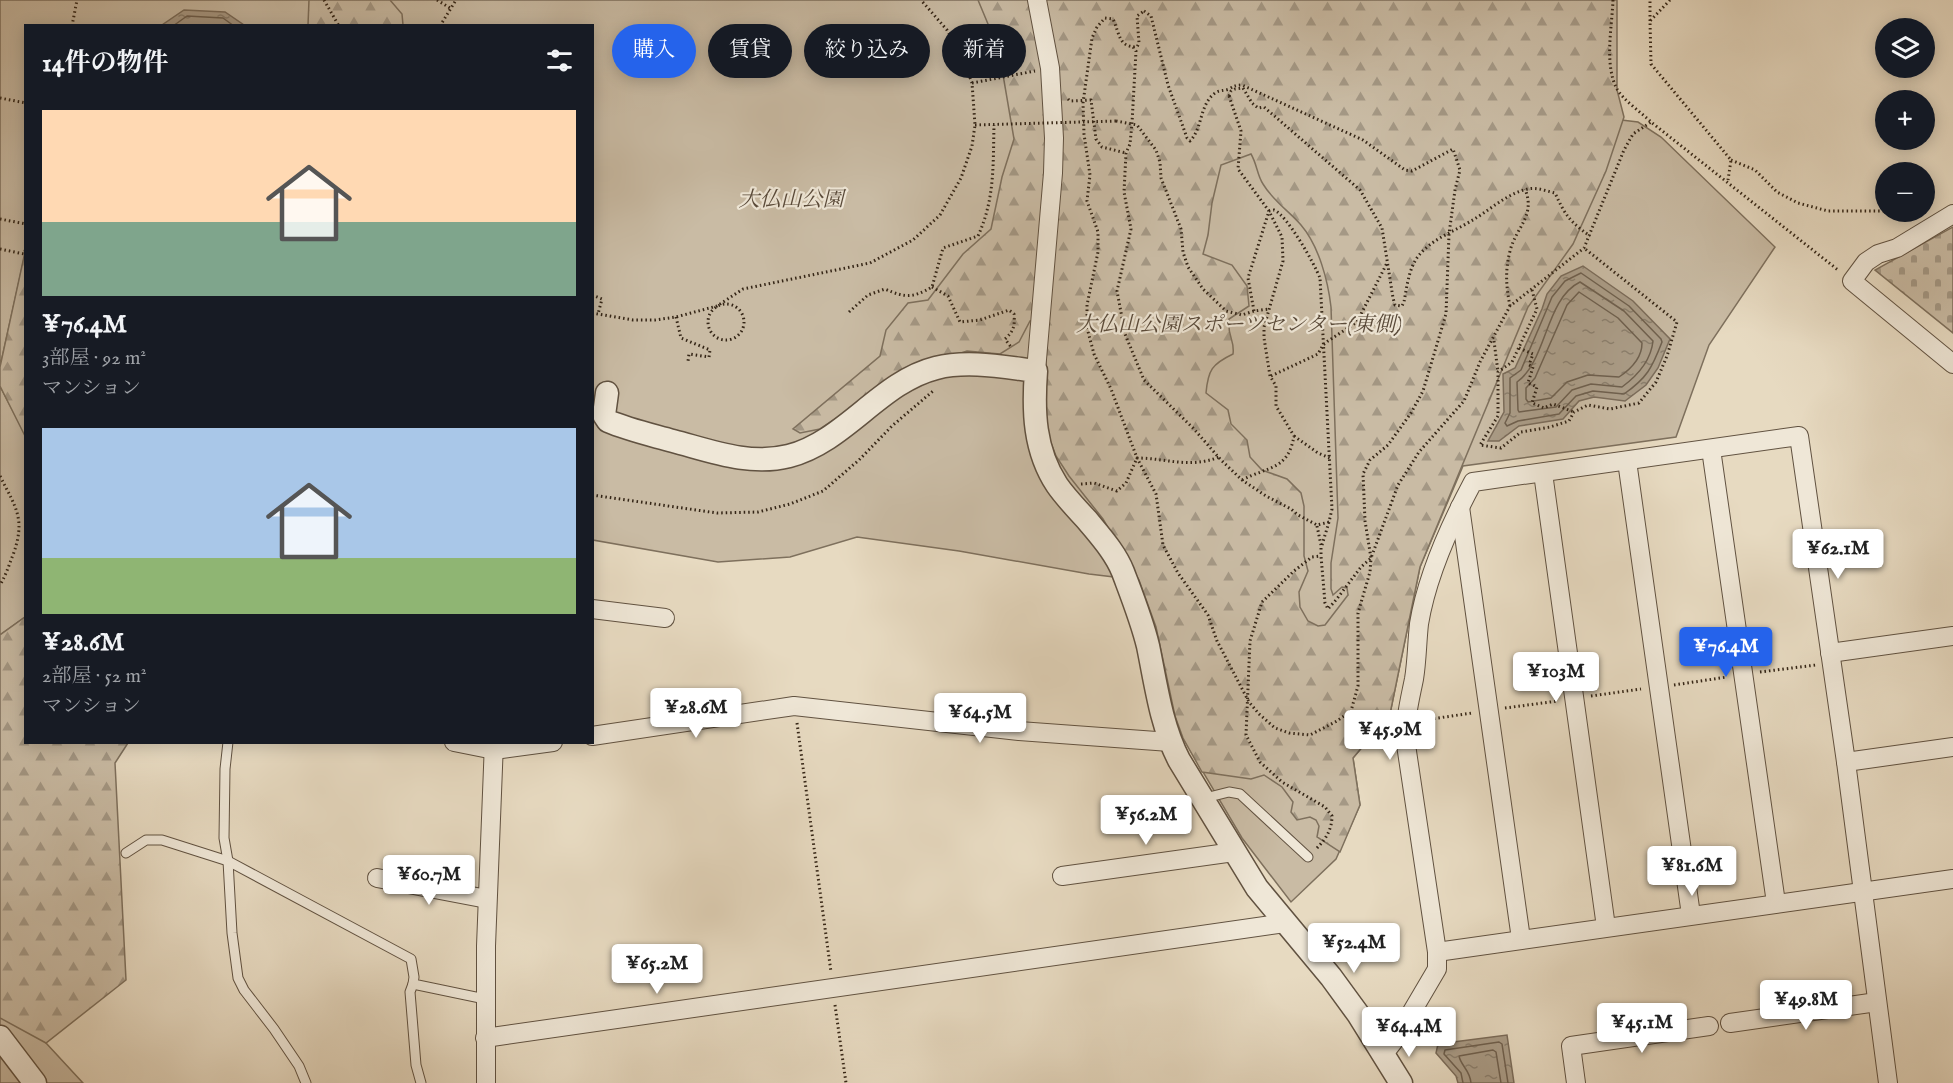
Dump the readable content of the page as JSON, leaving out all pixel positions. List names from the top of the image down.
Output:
{
  "parks": ["大仏山公園", "大仏山公園スポーツセンター(東側)"],
  "page": {
    "map_buttons": ["+", "−"],
    "chip": [
      "購入",
      "賃貸",
      "絞り込み",
      "新着"
    ],
    "heading": "14件の物件",
    "list": [
      {
        "name": "¥76.4M",
        "note": "3部屋 · 92 m² · マンション"
      },
      {
        "name": "¥28.6M",
        "note": "2部屋 · 52 m² · マンション"
      }
    ],
    "price": [
      "¥62.1M",
      "¥76.4M",
      "¥103M",
      "¥28.6M",
      "¥64.5M",
      "¥45.9M",
      "¥56.2M",
      "¥81.6M",
      "¥60.7M",
      "¥52.4M",
      "¥65.2M",
      "¥49.8M",
      "¥45.1M",
      "¥64.4M"
    ]
  }
}
